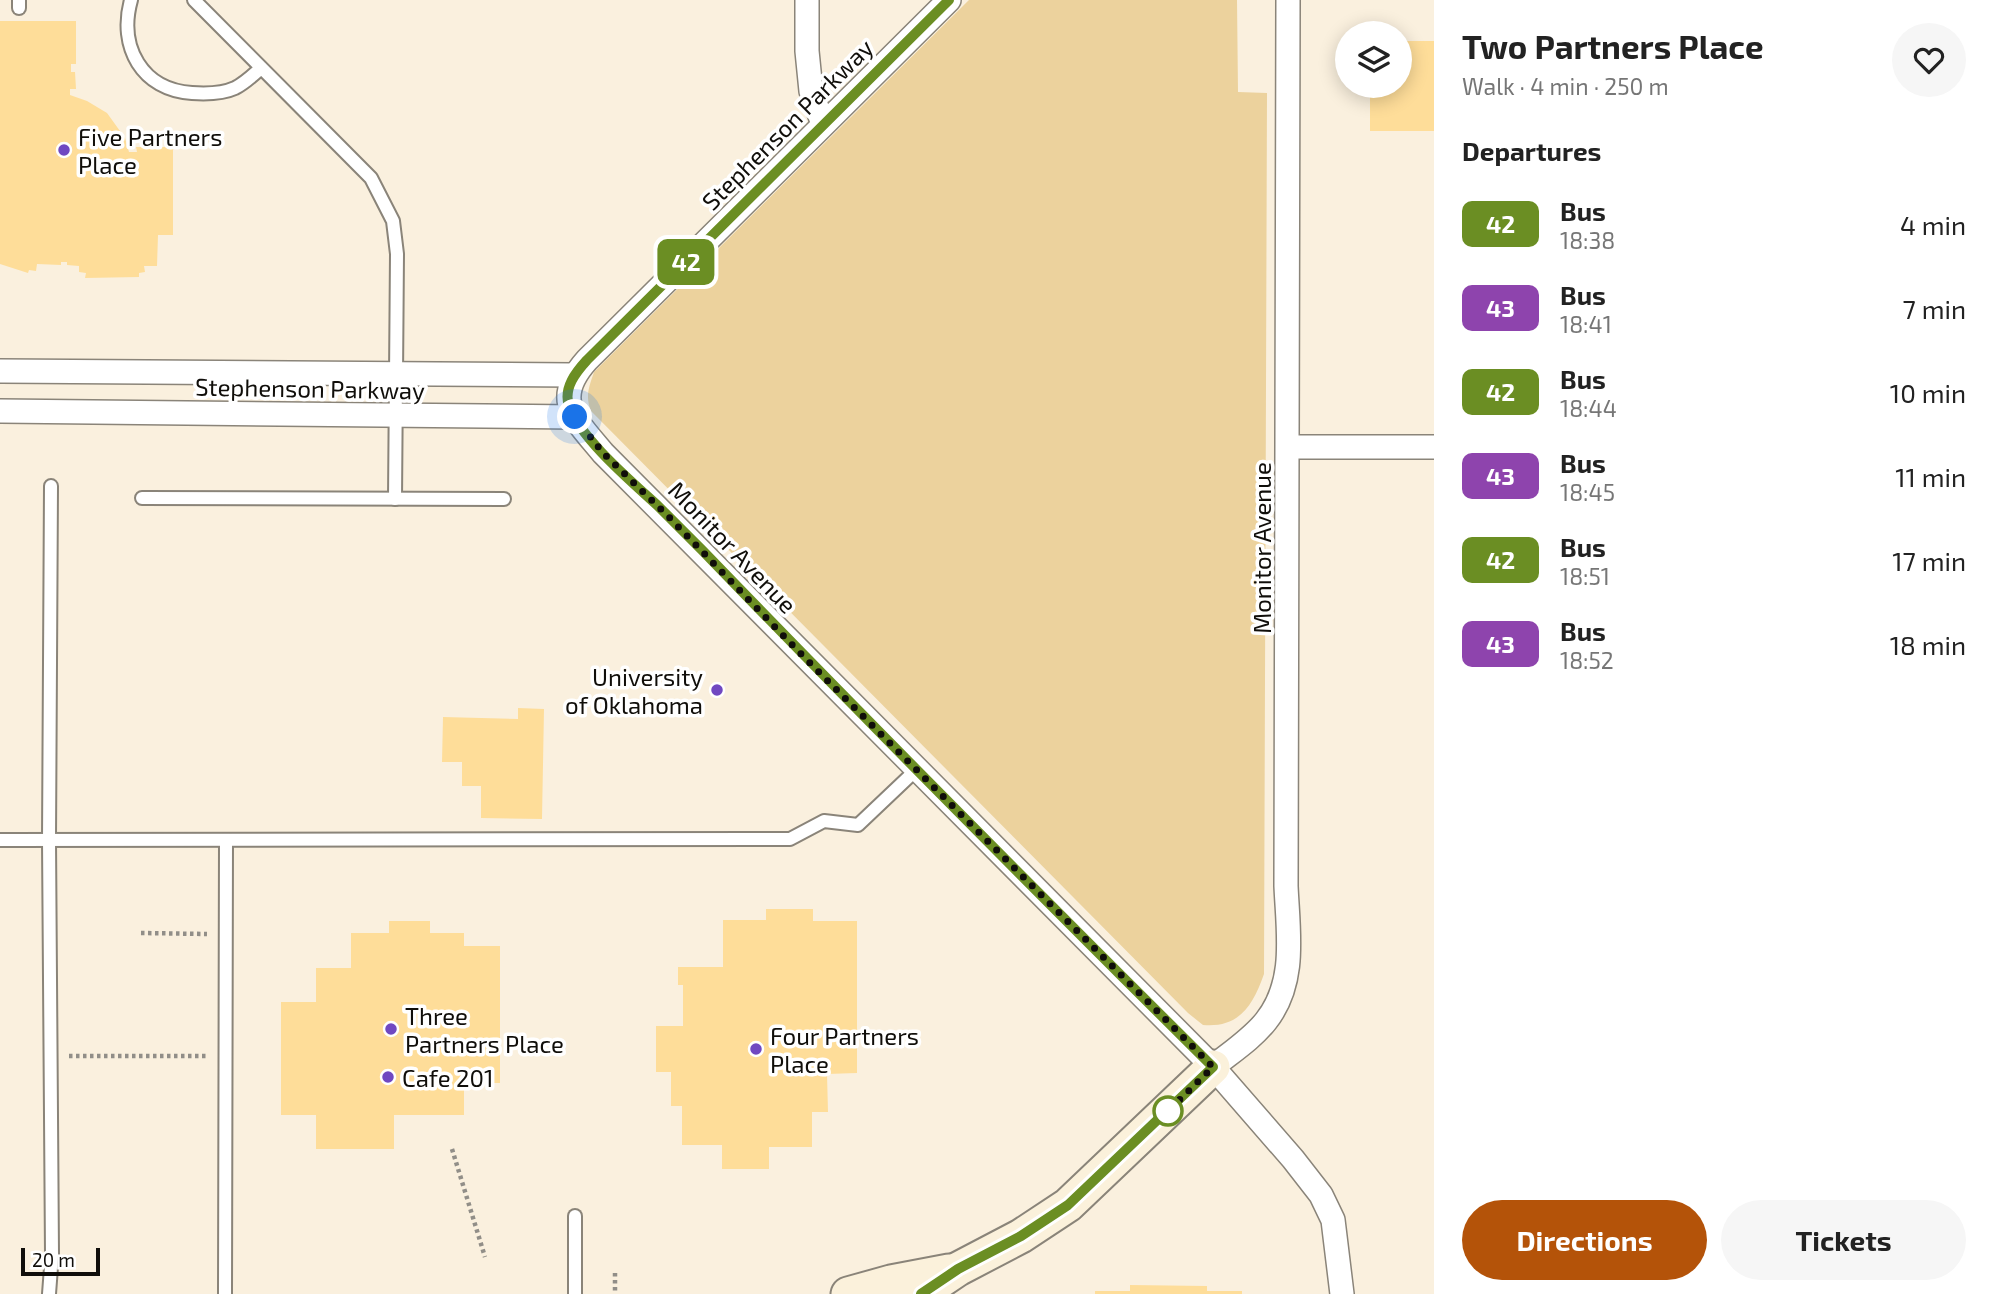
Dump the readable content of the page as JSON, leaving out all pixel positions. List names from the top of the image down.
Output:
{
  "streets": {
    "street": ["Stephenson Parkway", "Monitor Avenue"]
  },
  "crossings": [
    ["Stephenson Parkway", "Monitor Avenue"]
  ],
  "places": [
    "Five Partners Place",
    "University of Oklahoma",
    "Three Partners Place",
    "Four Partners Place",
    "Cafe 201"
  ],
  "lines": ["bus line 42"],
  "scale_bar": "20 m",
  "page": {
    "on_map": "42",
    "heading": [
      ["Two Partners Place", "Walk · 4 min · 250 m"],
      "Departures"
    ],
    "list": [
      {
        "mark": "42",
        "name": "Bus",
        "note": "18:38",
        "value": "4 min"
      },
      {
        "mark": "43",
        "name": "Bus",
        "note": "18:41",
        "value": "7 min"
      },
      {
        "mark": "42",
        "name": "Bus",
        "note": "18:44",
        "value": "10 min"
      },
      {
        "mark": "43",
        "name": "Bus",
        "note": "18:45",
        "value": "11 min"
      },
      {
        "mark": "42",
        "name": "Bus",
        "note": "18:51",
        "value": "17 min"
      },
      {
        "mark": "43",
        "name": "Bus",
        "note": "18:52",
        "value": "18 min"
      }
    ],
    "buttons": ["Directions", "Tickets"],
    "scale": "20 m"
  }
}
